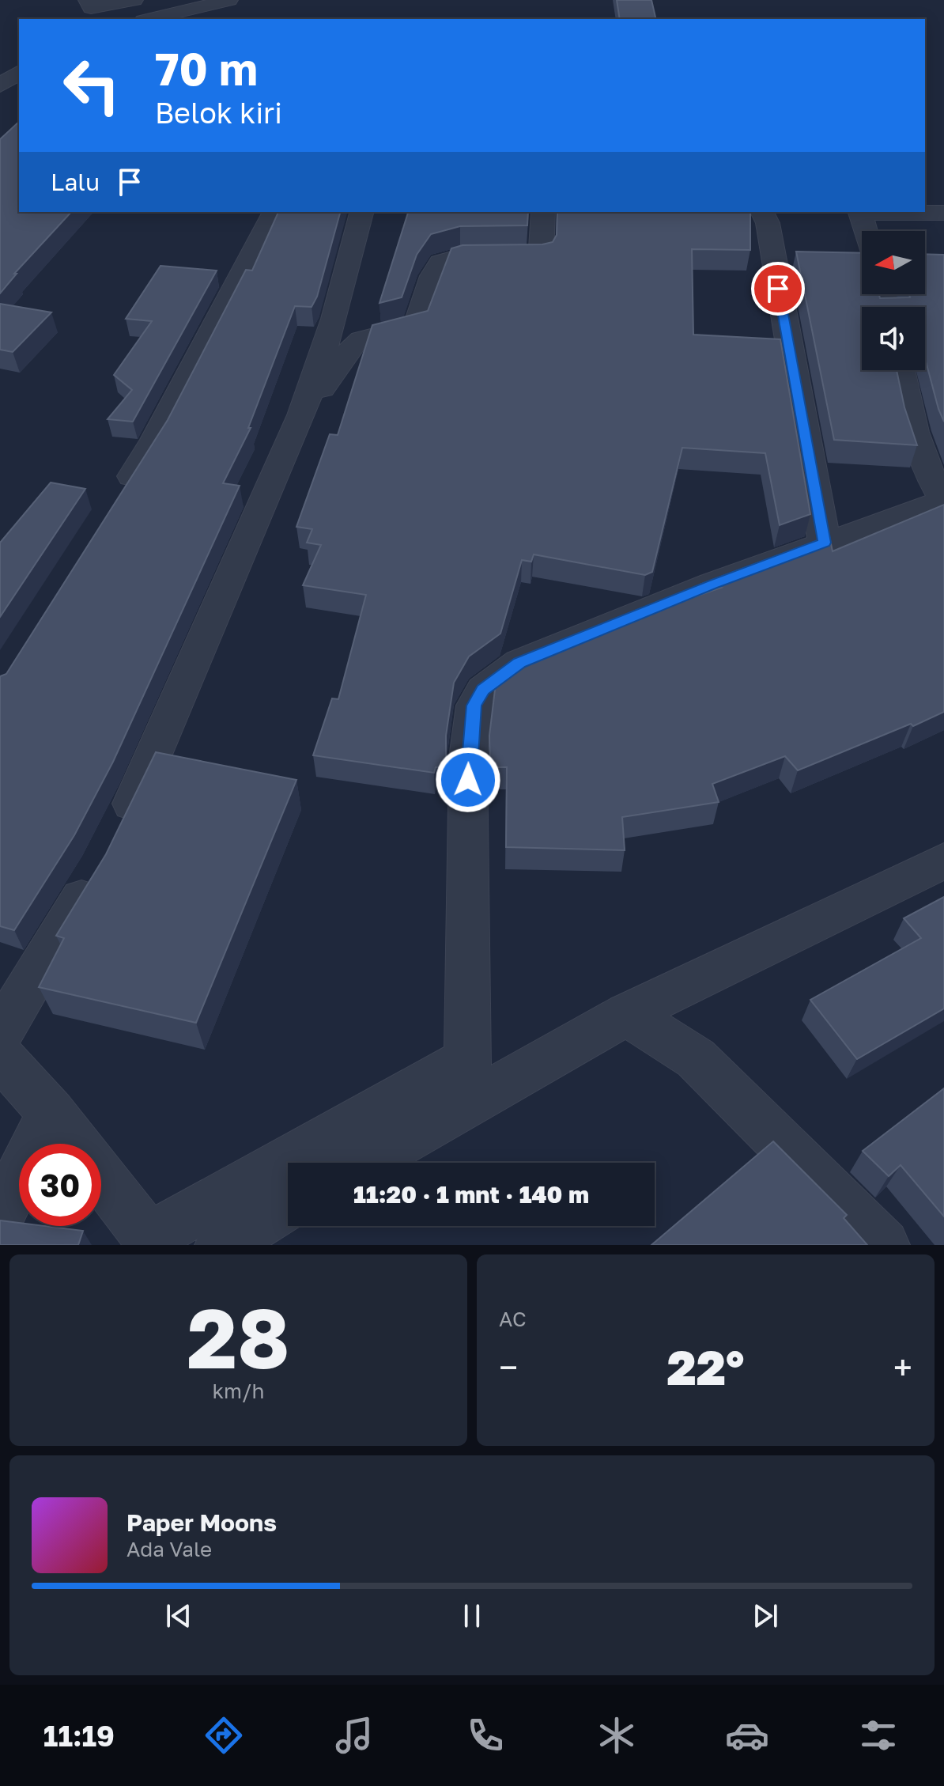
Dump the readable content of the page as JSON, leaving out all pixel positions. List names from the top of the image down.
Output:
{
  "north": "left",
  "page": {
    "turn": ["70 m", "Belok kiri"],
    "then": "Lalu",
    "limit": "30",
    "trip": "11:20 · 1 mnt · 140 m",
    "tile": [
      ["28", "km/h"],
      "AC"
    ],
    "heat": ["−", "22°", "+"],
    "song": ["Paper Moons", "Ada Vale"],
    "tabs": "11:19"
  }
}
